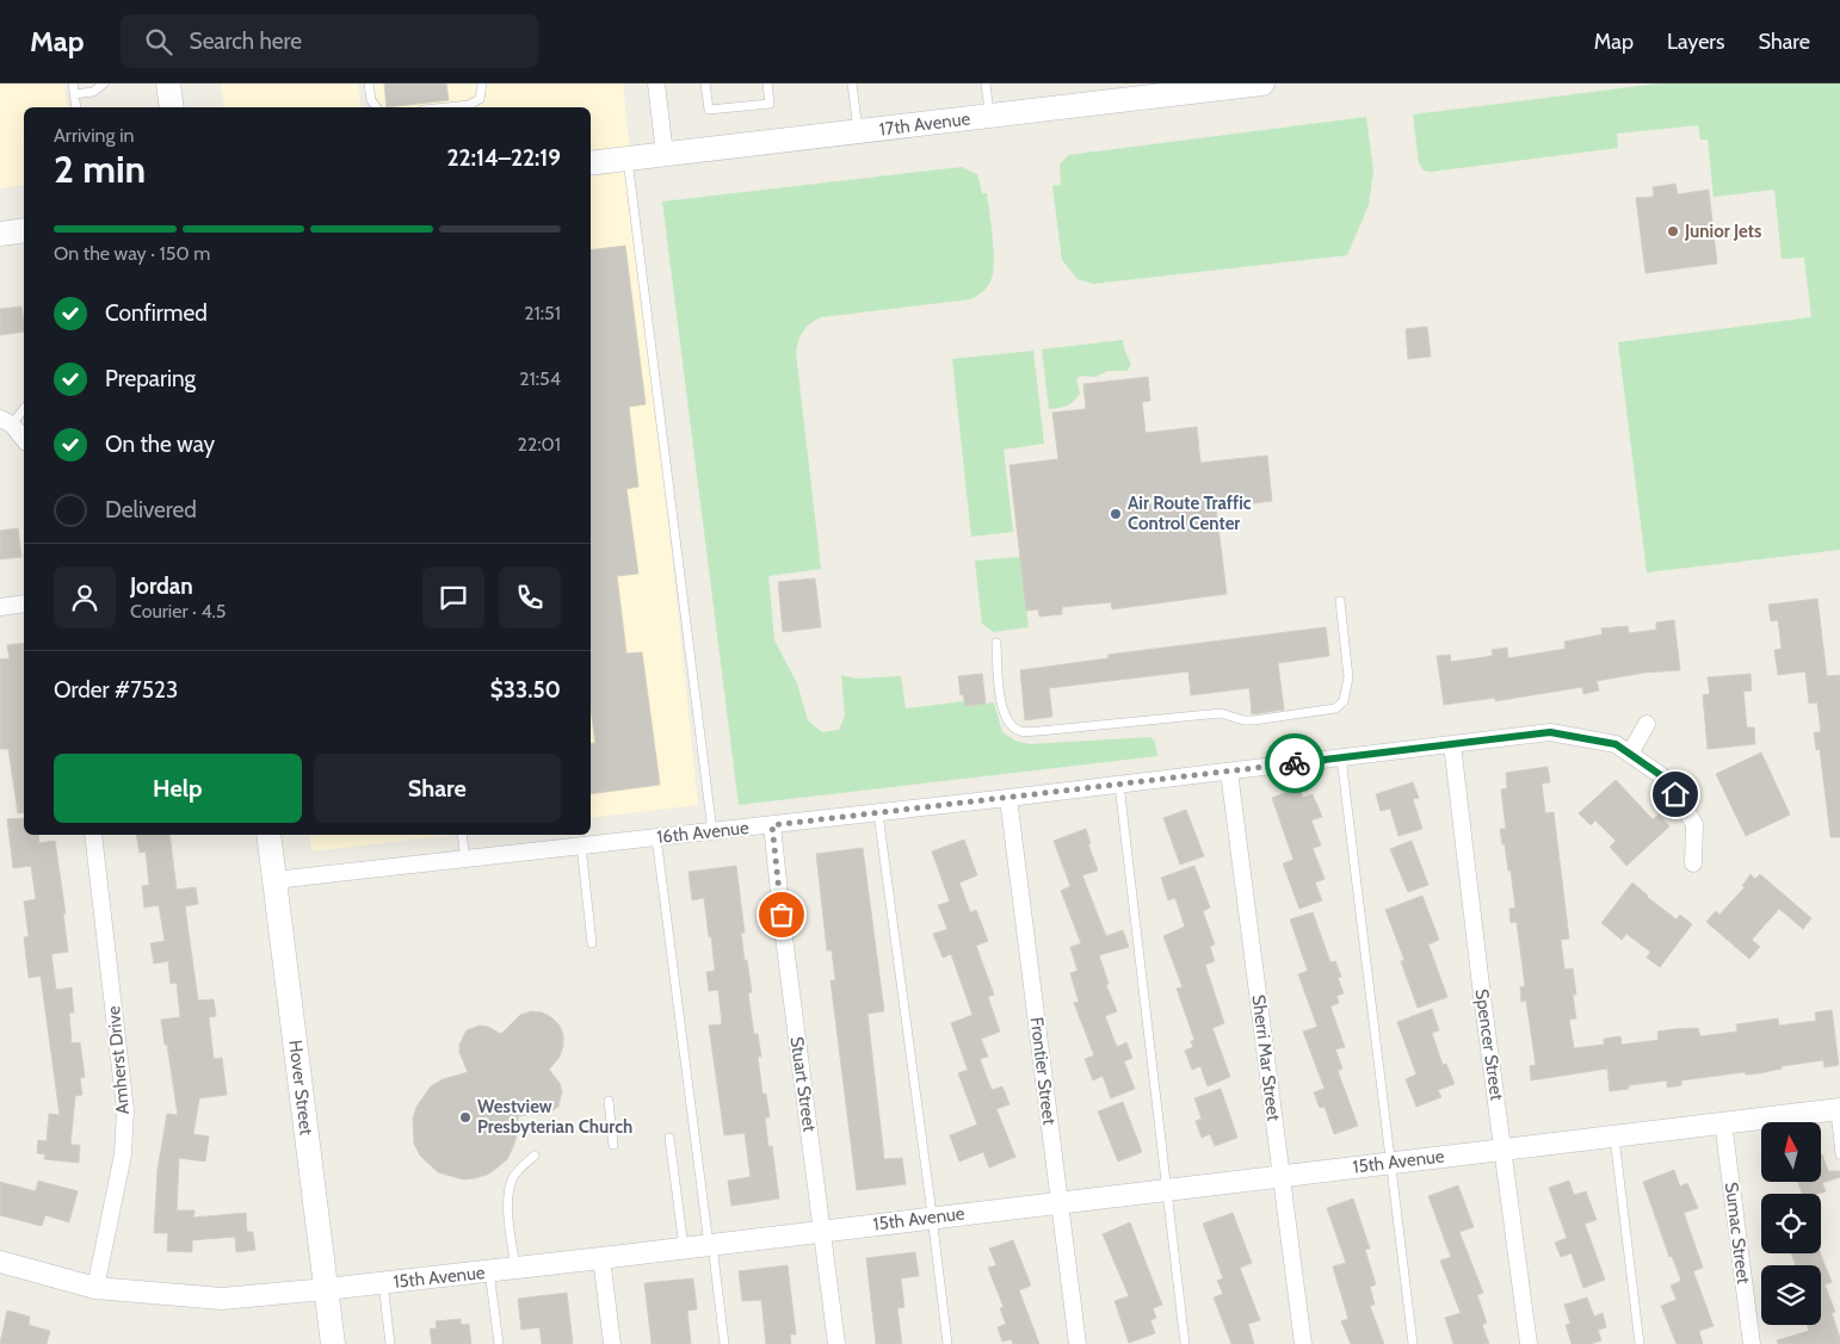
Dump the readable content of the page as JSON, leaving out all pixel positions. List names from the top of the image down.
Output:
{
  "streets": {
    "main road": ["17th Avenue", "Hover Street"],
    "street": [
      "16th Avenue",
      "Spencer Street",
      "Sherri Mar Street",
      "Amherst Drive",
      "Frontier Street",
      "Stuart Street",
      "15th Avenue",
      "Sumac Street"
    ]
  },
  "crossings": [
    ["16th Avenue", "Spencer Street"],
    ["16th Avenue", "Sherri Mar Street"],
    ["16th Avenue", "Frontier Street"],
    ["16th Avenue", "Stuart Street"],
    ["16th Avenue", "Hover Street"],
    ["Spencer Street", "15th Avenue"],
    ["Sherri Mar Street", "15th Avenue"],
    ["Amherst Drive", "15th Avenue"],
    ["Frontier Street", "15th Avenue"],
    ["Stuart Street", "15th Avenue"],
    ["Hover Street", "15th Avenue"],
    ["15th Avenue", "Sumac Street"]
  ],
  "places": ["Junior Jets", "Air Route Traffic Control Center", "Westview Presbyterian Church"],
  "north": "top",
  "page": {
    "header": "Map",
    "search": "Search here",
    "nav": ["Map", "Layers", "Share"],
    "heading": ["2 min", "Arriving in", "22:14–22:19"],
    "panel": [
      "Jordan",
      "Courier · 4.5",
      "Order #7523",
      "$33.50"
    ],
    "bar": "On the way · 150 m",
    "list": [
      ["Confirmed", "21:51"],
      ["Preparing", "21:54"],
      ["On the way", "22:01"],
      "Delivered"
    ],
    "buttons": ["Help", "Share"]
  }
}
